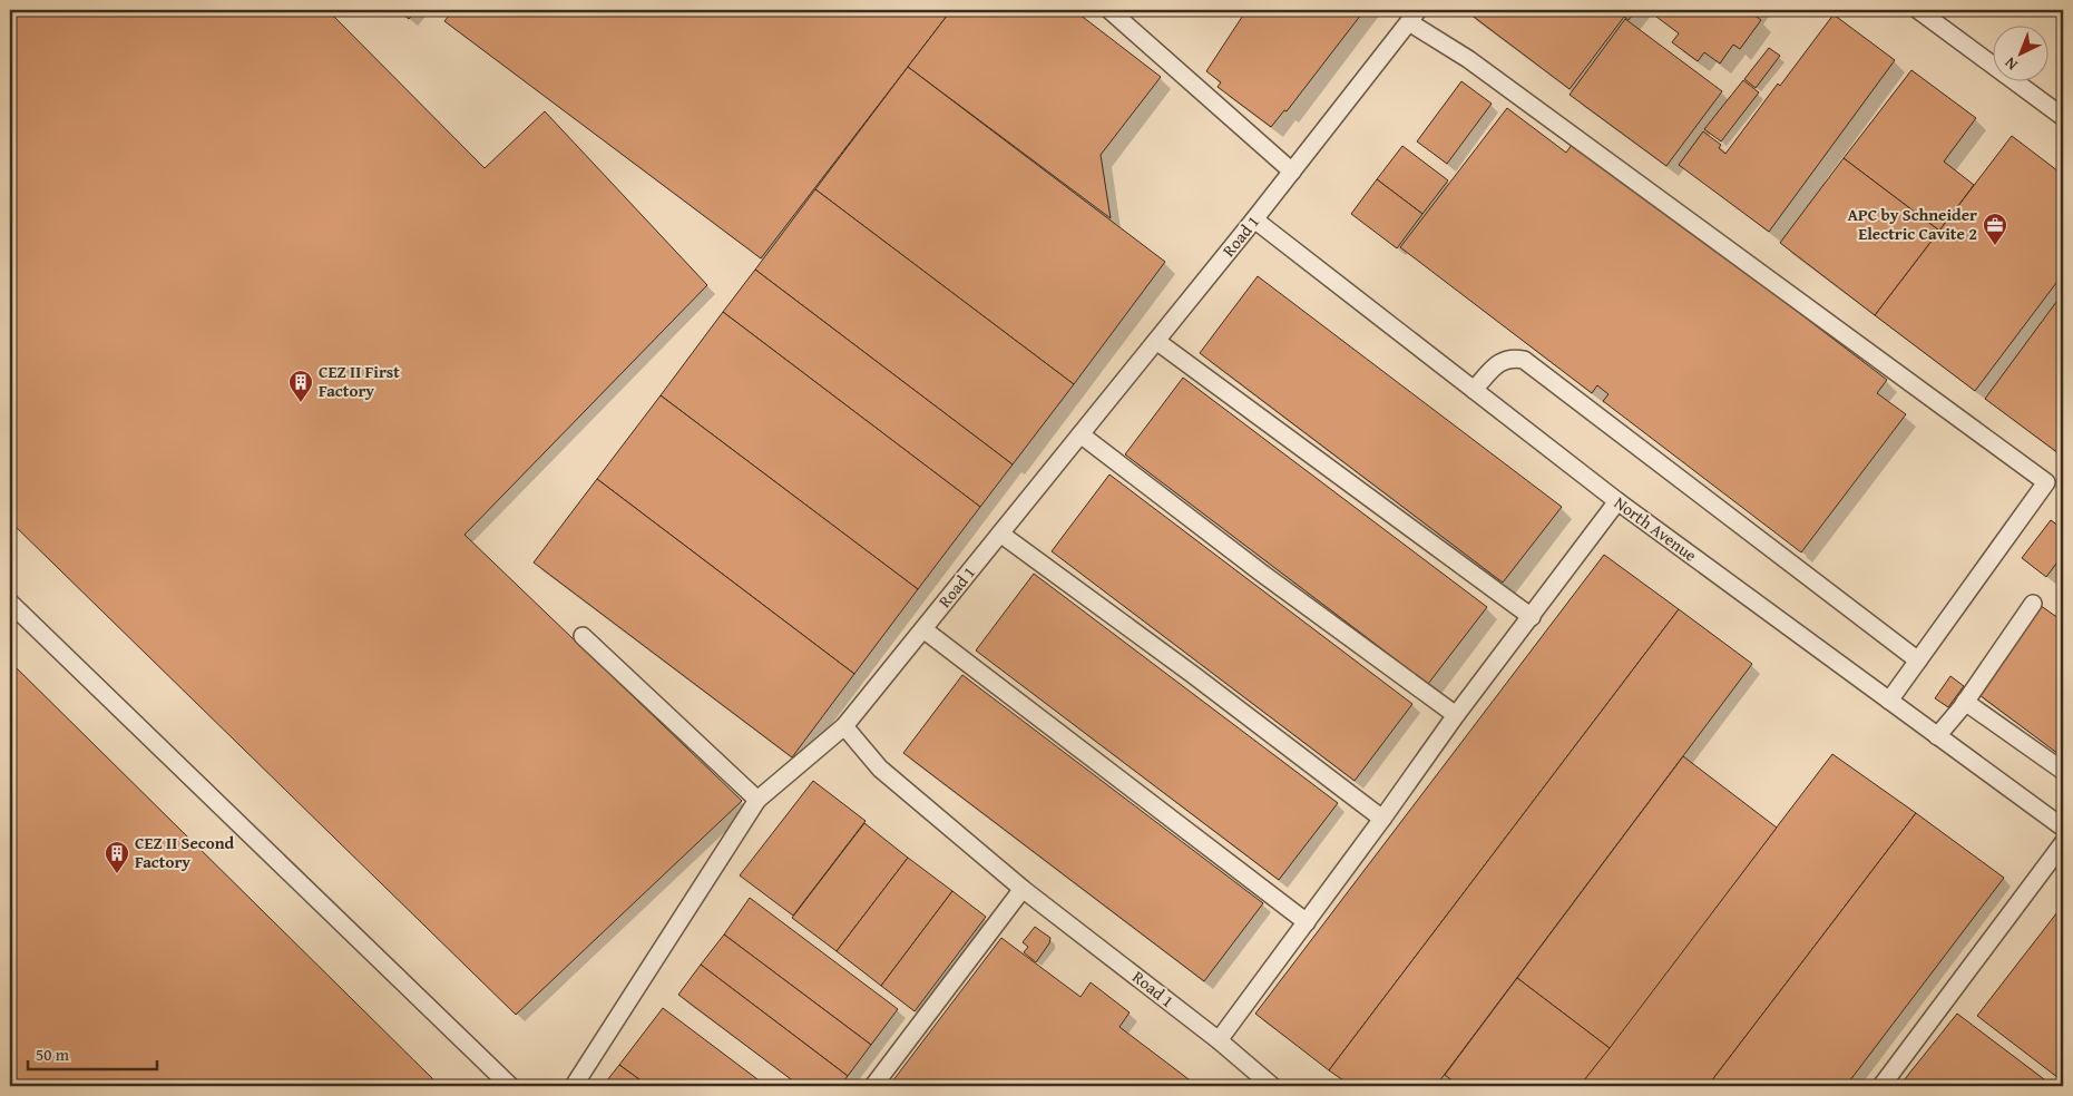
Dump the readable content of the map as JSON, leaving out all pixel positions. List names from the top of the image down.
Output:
{
  "streets": {
    "street": ["Road 1", "North Avenue"]
  },
  "crossings": [
    ["Road 1", "North Avenue"]
  ],
  "places": {
    "office": ["APC by Schneider Electric Cavite 2"],
    "building": ["CEZ II First Factory", "CEZ II Second Factory"]
  },
  "scale_bar": "50 m",
  "north": "bottom left"
}
